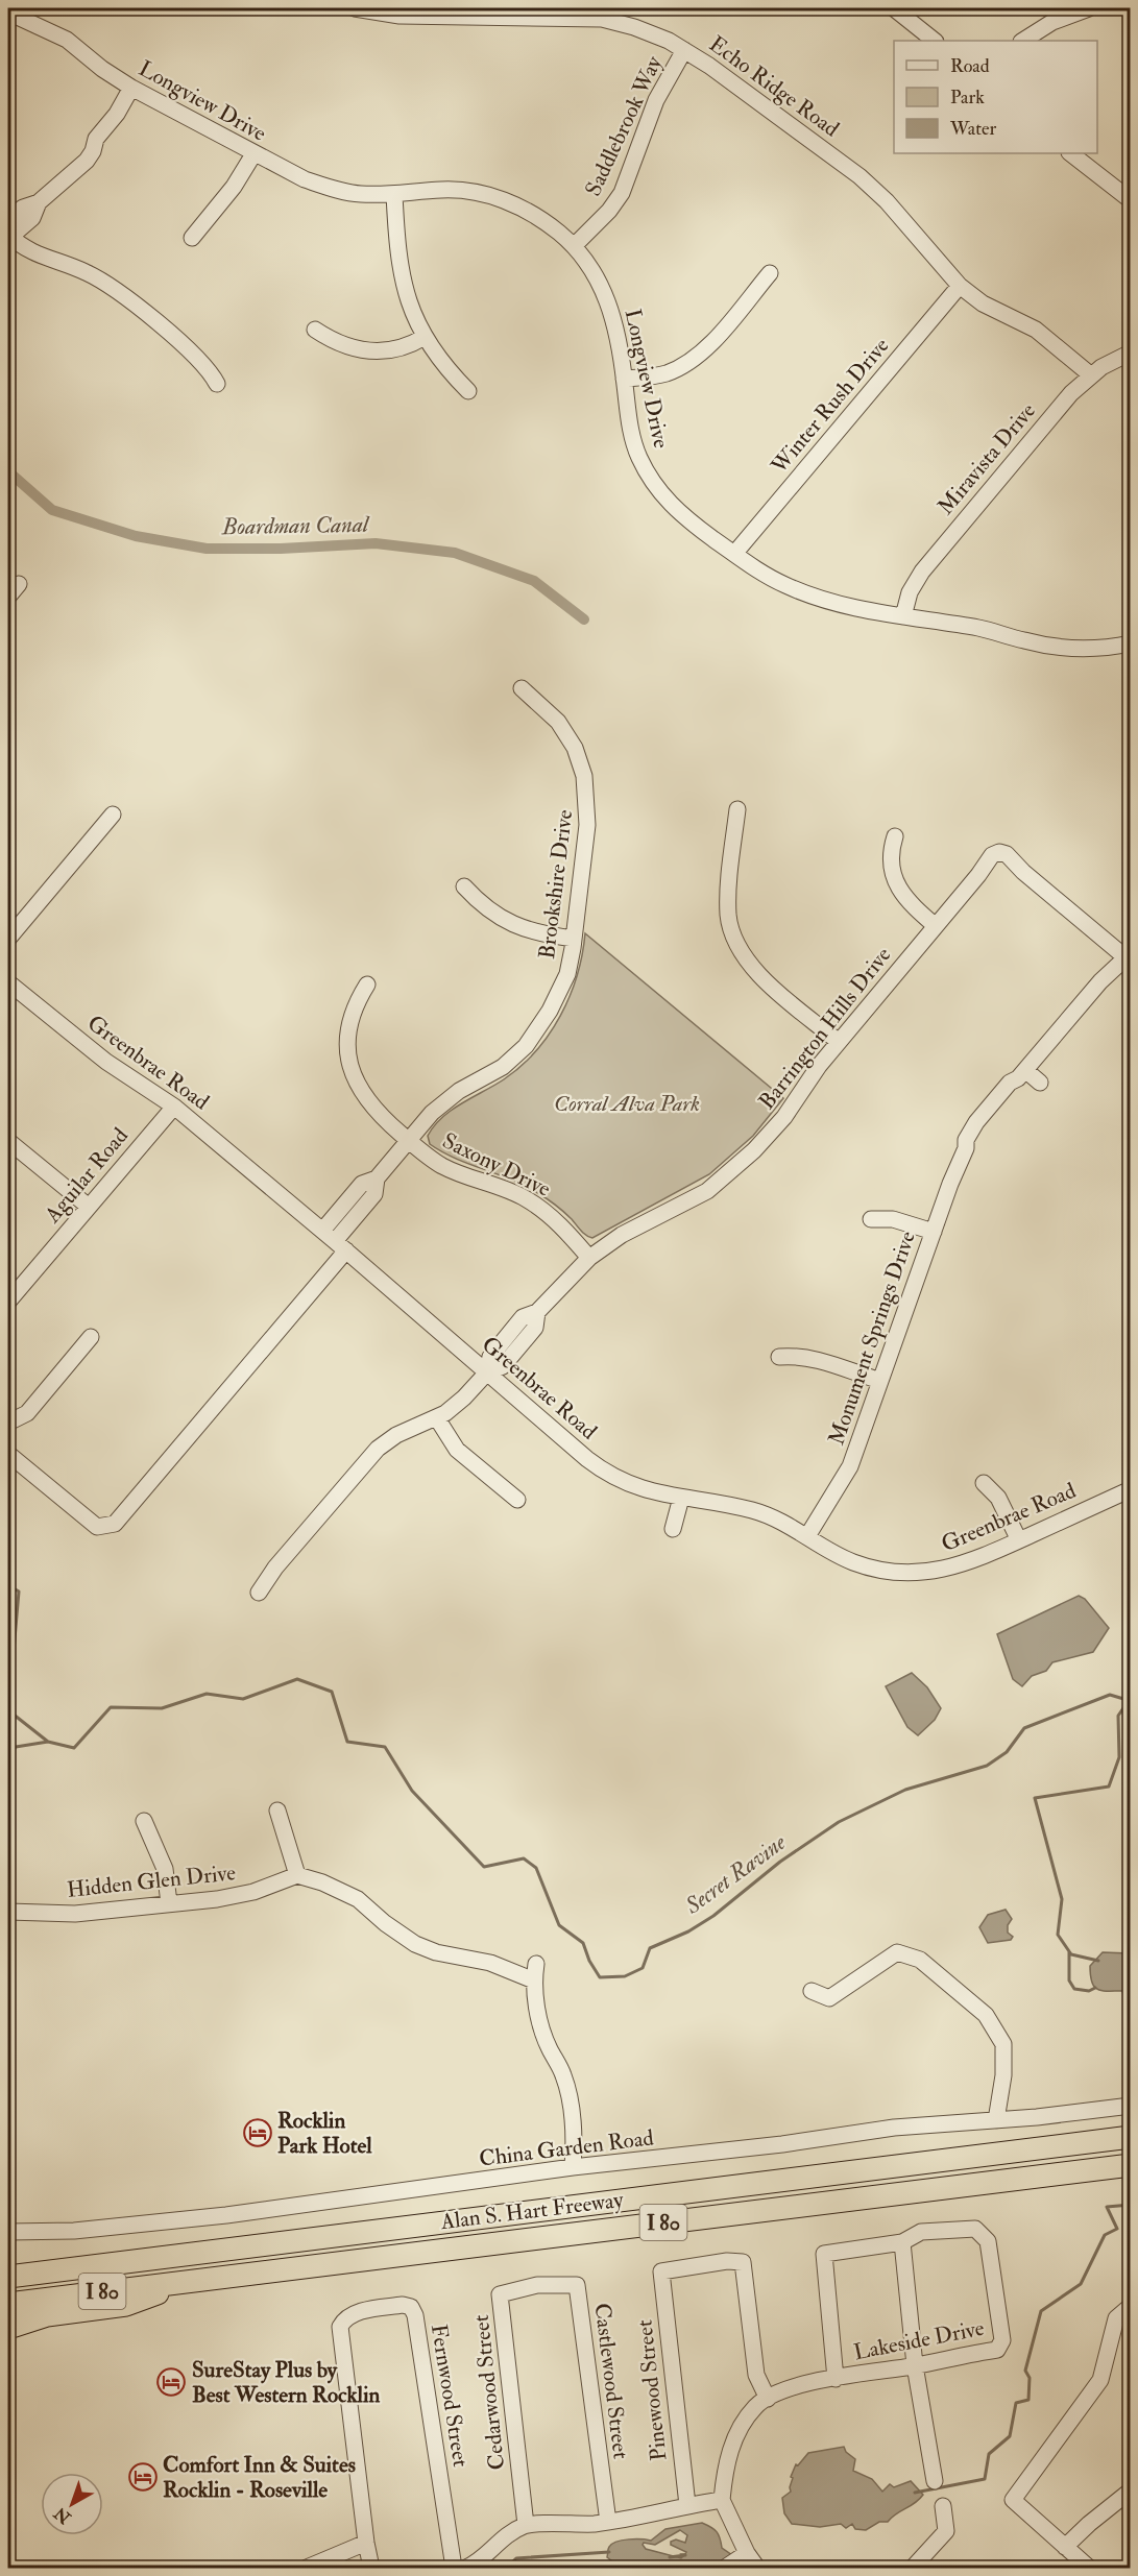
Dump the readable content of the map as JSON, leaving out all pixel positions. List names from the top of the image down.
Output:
{
  "streets": {
    "highway": ["Alan S. Hart Freeway", "I 80"],
    "street": [
      "Echo Ridge Road",
      "Longview Drive",
      "Saddlebrook Way",
      "Winter Rush Drive",
      "Miravista Drive",
      "Brookshire Drive",
      "Barrington Hills Drive",
      "Greenbrae Road",
      "Saxony Drive",
      "Aguilar Road",
      "Monument Springs Drive",
      "Hidden Glen Drive",
      "China Garden Road",
      "Lakeside Drive",
      "Castlewood Street",
      "Pinewood Street",
      "Cedarwood Street",
      "Fernwood Street"
    ]
  },
  "crossings": [
    ["Echo Ridge Road", "Saddlebrook Way"],
    ["Echo Ridge Road", "Winter Rush Drive"],
    ["Echo Ridge Road", "Miravista Drive"],
    ["Longview Drive", "Saddlebrook Way"],
    ["Longview Drive", "Winter Rush Drive"],
    ["Longview Drive", "Miravista Drive"],
    ["Brookshire Drive", "Greenbrae Road"],
    ["Brookshire Drive", "Saxony Drive"],
    ["Barrington Hills Drive", "Greenbrae Road"],
    ["Barrington Hills Drive", "Saxony Drive"],
    ["Barrington Hills Drive", "Monument Springs Drive"],
    ["Greenbrae Road", "Aguilar Road"],
    ["Greenbrae Road", "Monument Springs Drive"],
    ["Lakeside Drive", "Pinewood Street"],
    ["Castlewood Street", "Cedarwood Street"]
  ],
  "water": ["Boardman Canal", "Secret Ravine"],
  "parks": ["Corral Alva Park"],
  "places": {
    "hotel": ["Rocklin Park Hotel", "SureStay Plus by Best Western Rocklin", "Comfort Inn & Suites Rocklin - Roseville"]
  },
  "legend": ["Road", "Park", "Water"],
  "north": "bottom left"
}
